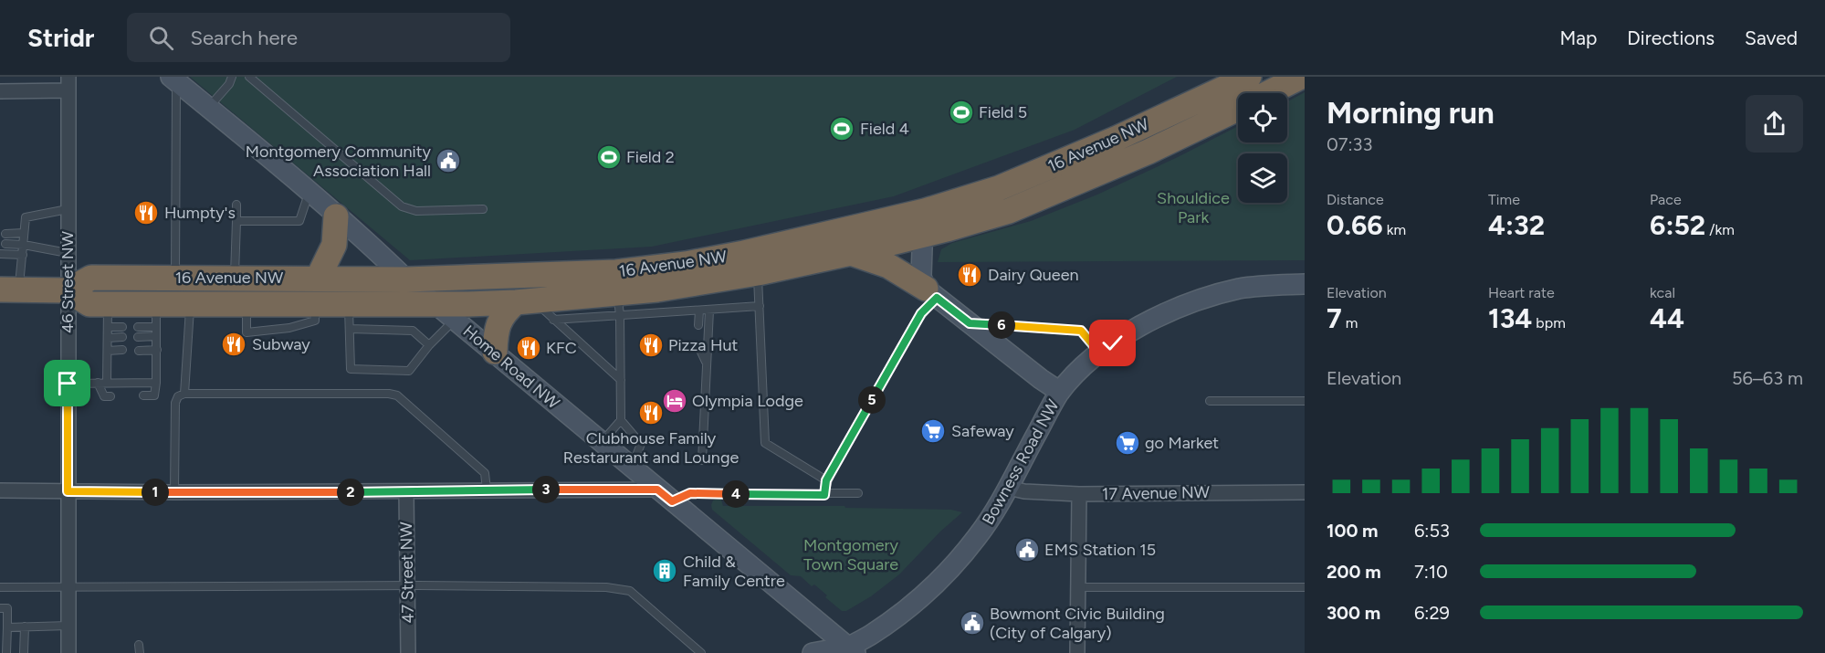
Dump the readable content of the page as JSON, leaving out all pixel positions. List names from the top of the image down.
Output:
{
  "streets": {
    "highway": ["16 Avenue NW"],
    "street": [
      "46 Street NW",
      "Home Road NW",
      "Bowness Road NW",
      "17 Avenue NW",
      "47 Street NW"
    ]
  },
  "crossings": [
    ["16 Avenue NW", "46 Street NW"],
    ["16 Avenue NW", "Home Road NW"],
    ["Home Road NW", "Bowness Road NW"],
    ["Bowness Road NW", "17 Avenue NW"]
  ],
  "parks": ["Shouldice Park", "Montgomery Town Square"],
  "places": {
    "sports": ["Field 5", "Field 4", "Field 2"],
    "public building": ["Montgomery Community Association Hall", "EMS Station 15", "Bowmont Civic Building (City of Calgary)"],
    "restaurant": [
      "Humpty's",
      "Dairy Queen",
      "Subway",
      "Pizza Hut",
      "KFC",
      "Clubhouse Family Restarurant and Lounge"
    ],
    "hotel": ["Olympia Lodge"],
    "supermarket": ["Safeway", "go Market"],
    "building": ["Child & Family Centre"]
  },
  "page": {
    "header": "Stridr",
    "search": "Search here",
    "nav": ["Map", "Directions", "Saved"],
    "heading": ["Morning run", "07:33"],
    "stats": [
      ["Distance", "0.66 km"],
      ["Time", "4:32"],
      ["Pace", "6:52 /km"],
      ["Elevation", "7 m"],
      ["Heart rate", "134 bpm"],
      ["kcal", "44"]
    ],
    "pins": [
      "6",
      "5",
      "3",
      "1",
      "2",
      "4"
    ],
    "chart": ["Elevation", "56–63 m"],
    "list": [
      {
        "name": "100 m",
        "note": "6:53"
      },
      {
        "name": "200 m",
        "note": "7:10"
      },
      {
        "name": "300 m",
        "note": "6:29"
      }
    ]
  }
}
